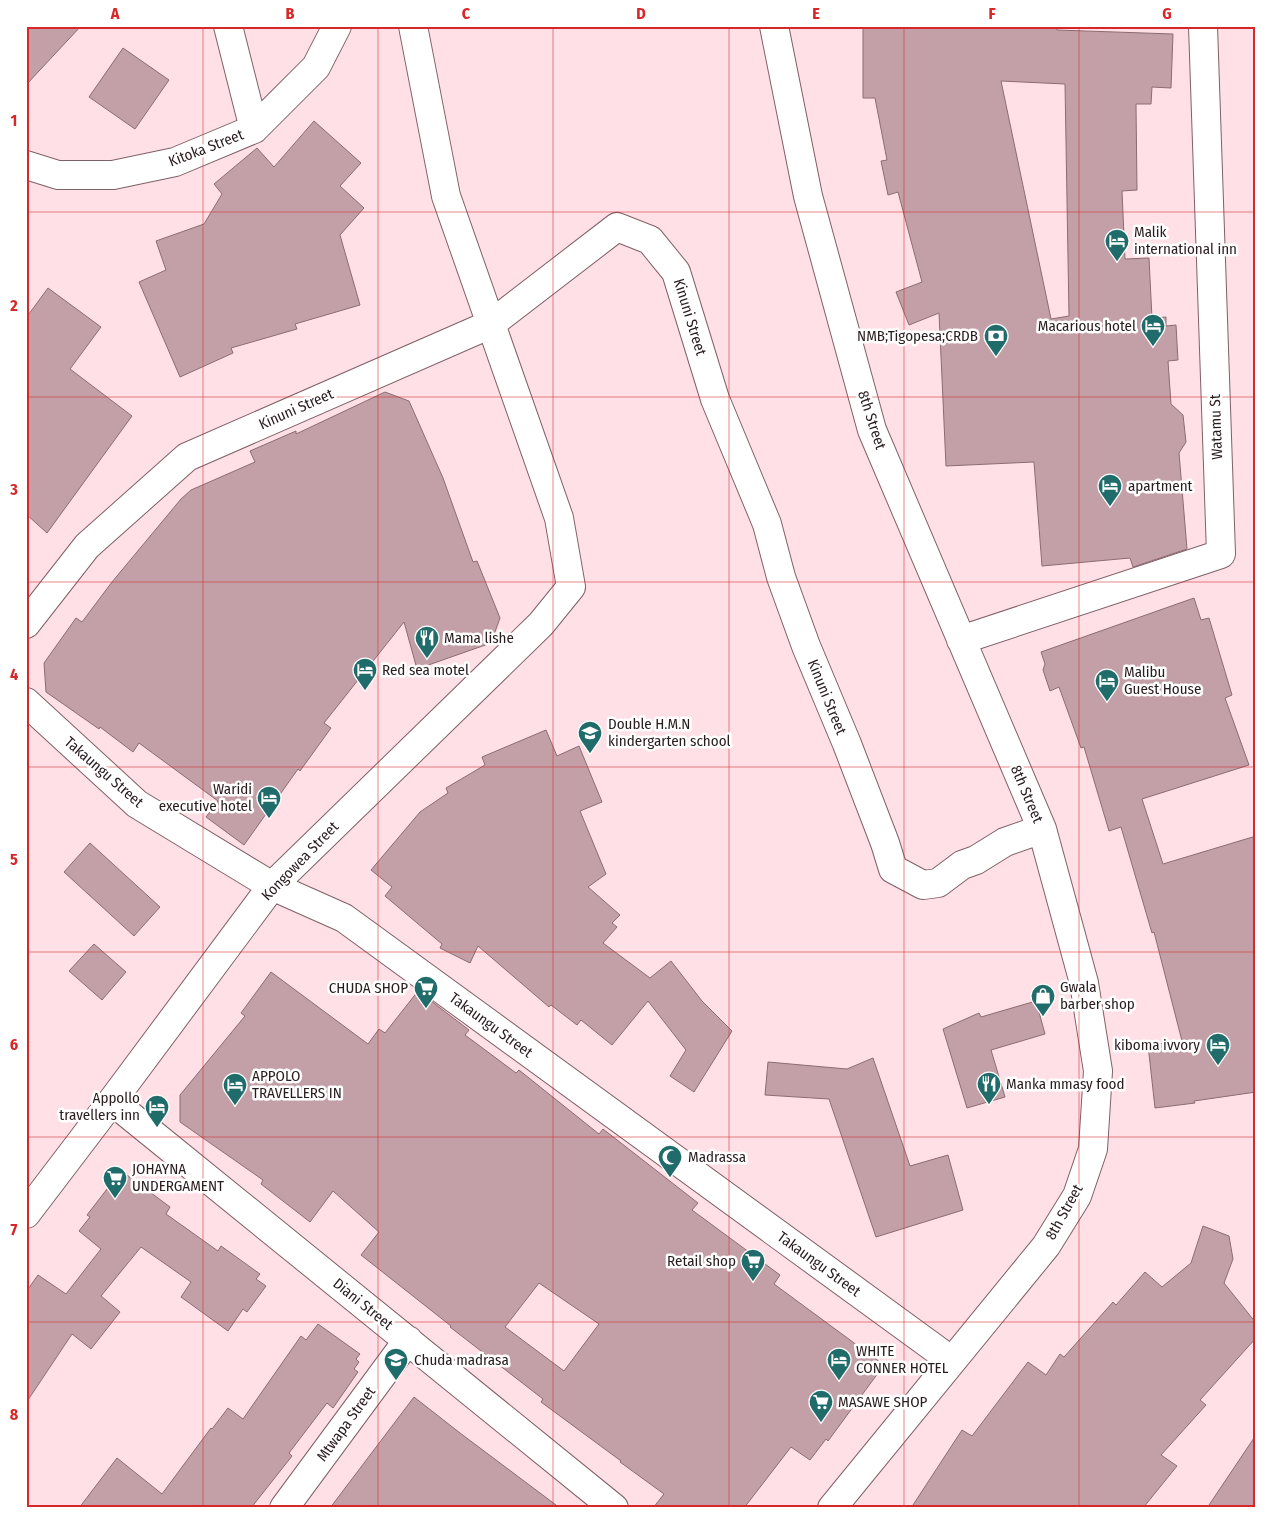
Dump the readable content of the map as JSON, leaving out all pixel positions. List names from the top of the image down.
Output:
{
  "streets": {
    "street": [
      "Kitoka Street",
      "Kinuni Street",
      "8th Street",
      "Watamu St",
      "Takaungu Street",
      "Kongowea Street",
      "Diani Street",
      "Mtwapa Street"
    ]
  },
  "crossings": [
    ["Kinuni Street", "8th Street"],
    ["Kinuni Street", "Kongowea Street"],
    ["8th Street", "Watamu St"],
    ["8th Street", "Takaungu Street"],
    ["Takaungu Street", "Kongowea Street"],
    ["Kongowea Street", "Diani Street"],
    ["Diani Street", "Mtwapa Street"]
  ],
  "places": {
    "hotel": [
      "Malik international inn",
      "Macarious hotel",
      "apartment",
      "Red sea motel",
      "Malibu Guest House",
      "Waridi executive hotel",
      "kiboma ivvory",
      "APPOLO TRAVELLERS IN",
      "Appollo travellers inn",
      "WHITE CONNER HOTEL"
    ],
    "bank": ["NMB;Tigopesa;CRDB"],
    "restaurant": ["Mama lishe", "Manka mmasy food"],
    "school or university": ["Double H.M.N kindergarten school", "Chuda madrasa"],
    "supermarket": [
      "CHUDA SHOP",
      "JOHAYNA UNDERGAMENT",
      "Retail shop",
      "MASAWE SHOP"
    ],
    "shop": ["Gwala barber shop"],
    "mosque": ["Madrassa"]
  },
  "grid": {
    "columns": [
      "A",
      "B",
      "C",
      "D",
      "E",
      "F",
      "G"
    ],
    "rows": [
      "1",
      "2",
      "3",
      "4",
      "5",
      "6",
      "7",
      "8"
    ]
  }
}
